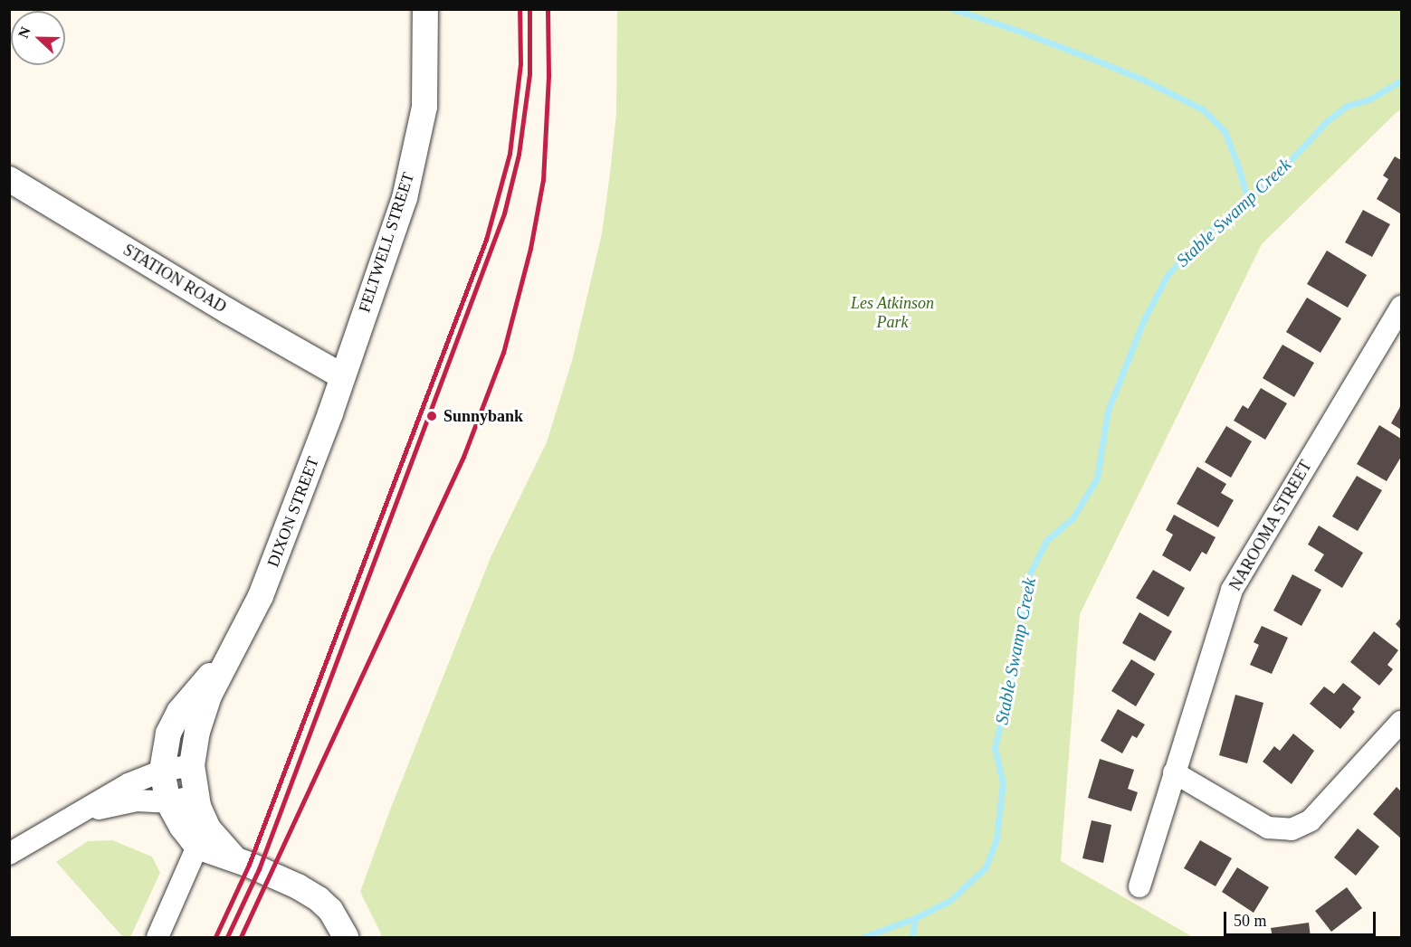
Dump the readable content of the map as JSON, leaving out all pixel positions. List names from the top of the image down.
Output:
{
  "streets": {
    "street": [
      "FELTWELL STREET",
      "STATION ROAD",
      "DIXON STREET",
      "NAROOMA STREET"
    ]
  },
  "crossings": [
    ["FELTWELL STREET", "STATION ROAD"],
    ["FELTWELL STREET", "DIXON STREET"],
    ["STATION ROAD", "DIXON STREET"]
  ],
  "water": ["Stable Swamp Creek"],
  "parks": ["Les Atkinson Park"],
  "places": ["Sunnybank"],
  "scale_bar": "50 m",
  "north": "left"
}
